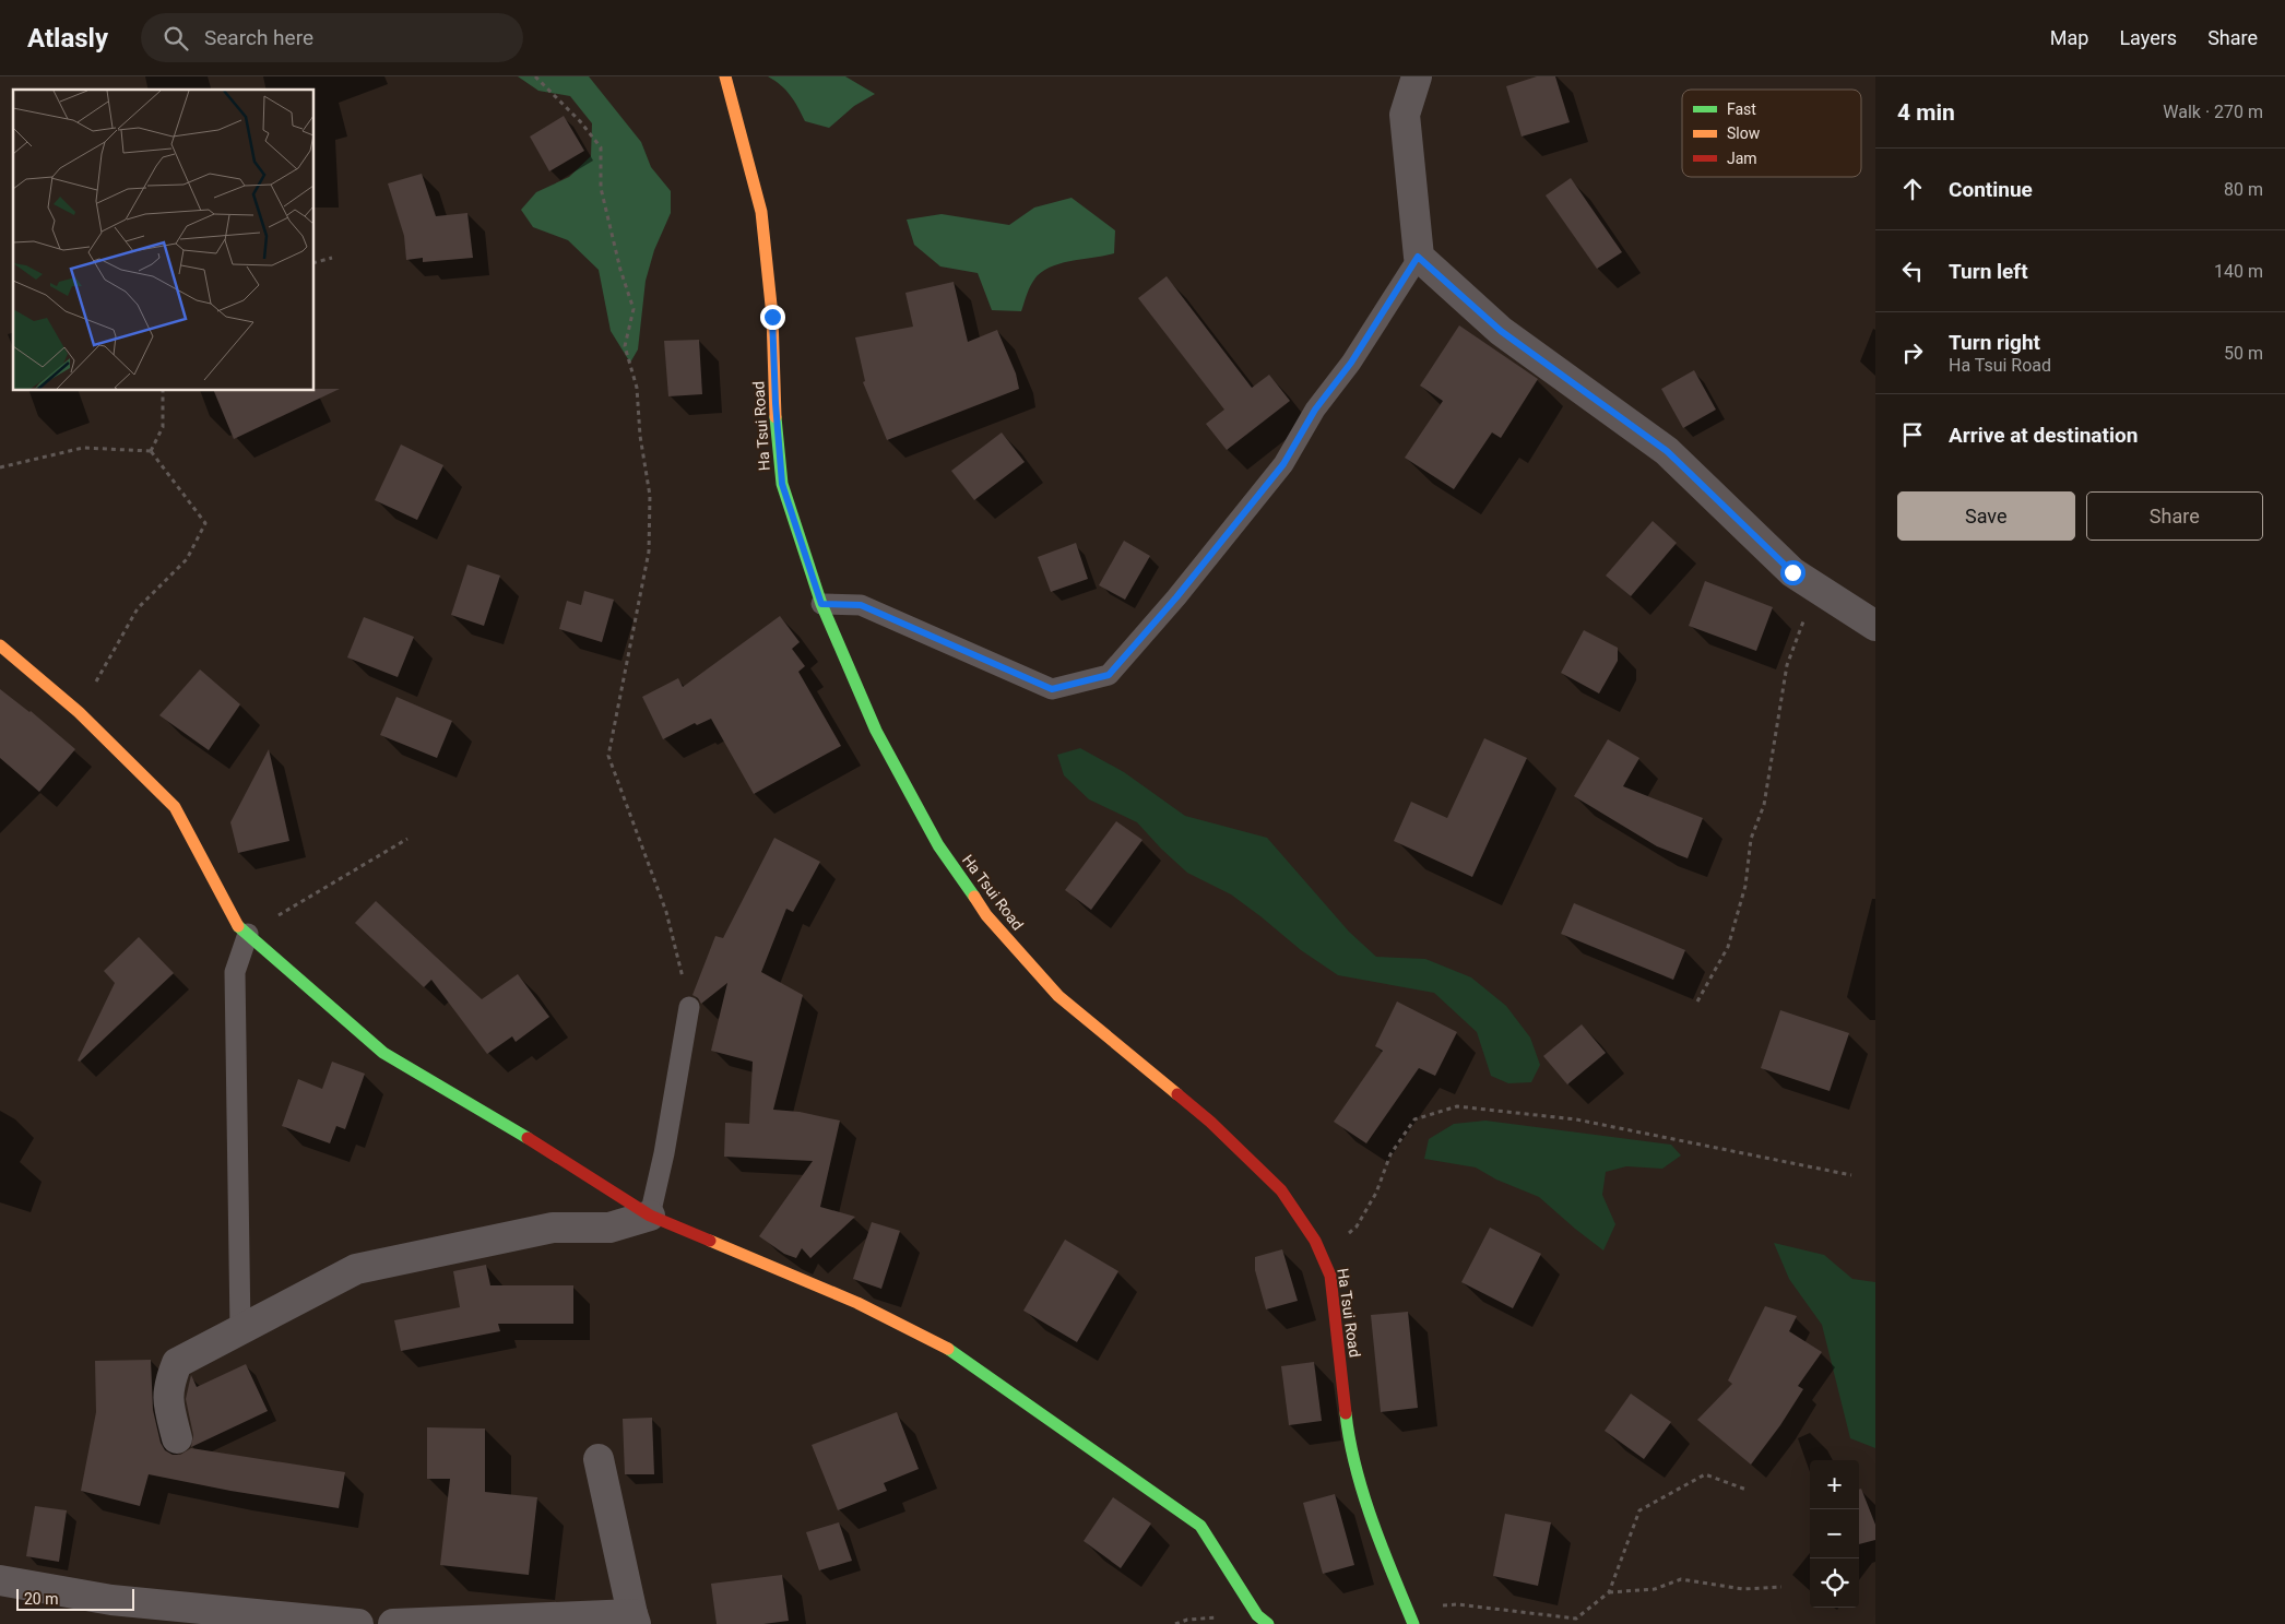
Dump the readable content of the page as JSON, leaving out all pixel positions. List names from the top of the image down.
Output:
{
  "streets": {
    "street": ["Ha Tsui Road"]
  },
  "legend": ["Fast", "Slow", "Jam"],
  "scale_bar": "20 m",
  "page": {
    "header": "Atlasly",
    "search": "Search here",
    "nav": ["Map", "Layers", "Share"],
    "heading": ["4 min", "Walk · 270 m"],
    "list": [
      ["Continue", "80 m"],
      ["Turn left", "140 m"],
      ["Turn right", "Ha Tsui Road", "50 m"],
      "Arrive at destination"
    ],
    "buttons": ["Save", "Share"],
    "map_buttons": ["+", "−"],
    "scale": "20 m"
  }
}
